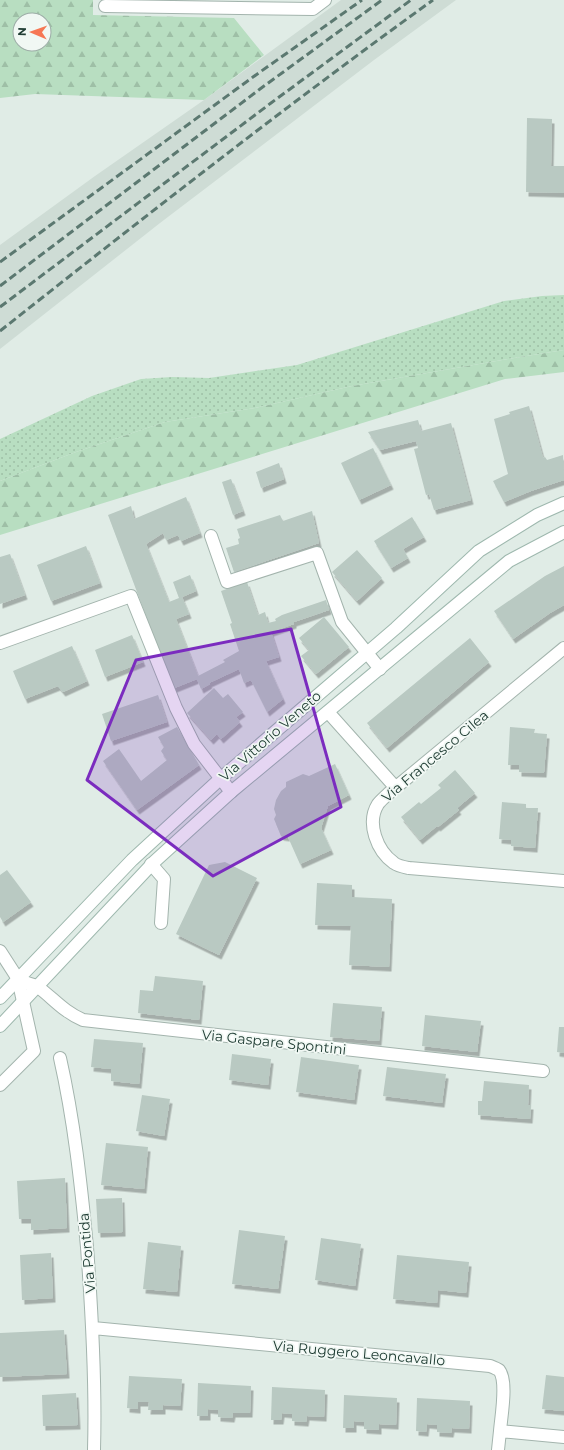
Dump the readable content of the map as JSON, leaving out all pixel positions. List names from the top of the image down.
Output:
{
  "streets": {
    "street": [
      "Via Vittorio Veneto",
      "Via Francesco Cilea",
      "Via Gaspare Spontini",
      "Via Pontida",
      "Via Ruggero Leoncavallo"
    ]
  },
  "crossings": [
    ["Via Vittorio Veneto", "Via Gaspare Spontini"],
    ["Via Pontida", "Via Ruggero Leoncavallo"]
  ],
  "north": "left"
}
